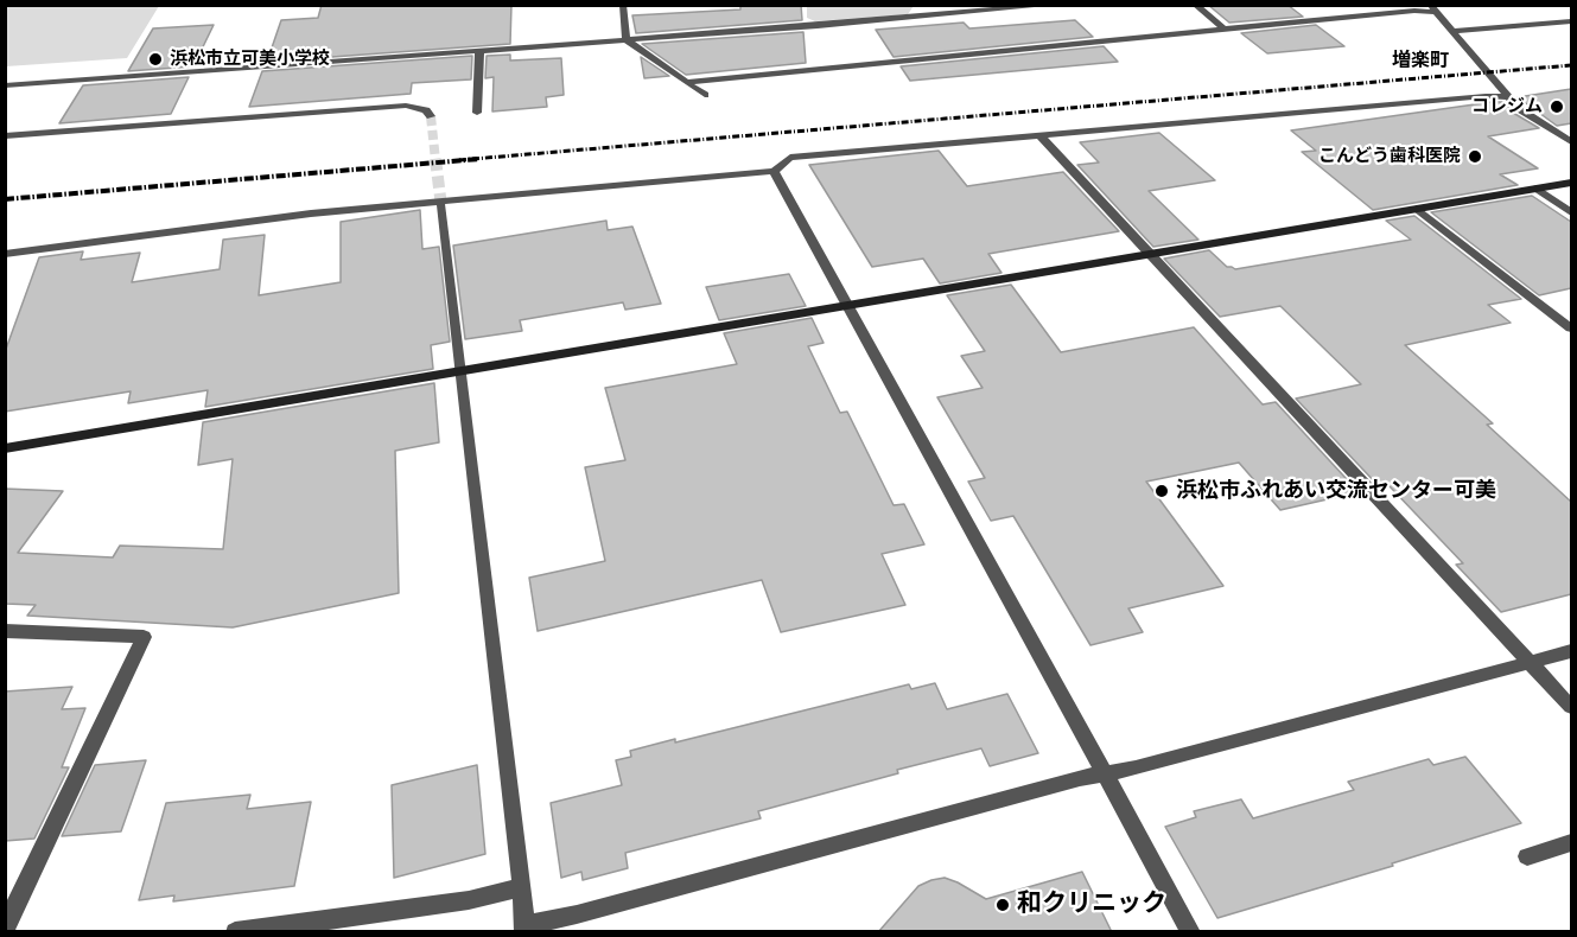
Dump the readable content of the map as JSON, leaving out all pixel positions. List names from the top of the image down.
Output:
{
  "districts": ["増楽町"],
  "places": [
    "浜松市立可美小学校",
    "コレジム",
    "こんどう歯科医院",
    "浜松市ふれあい交流センター可美",
    "和クリニック"
  ]
}
